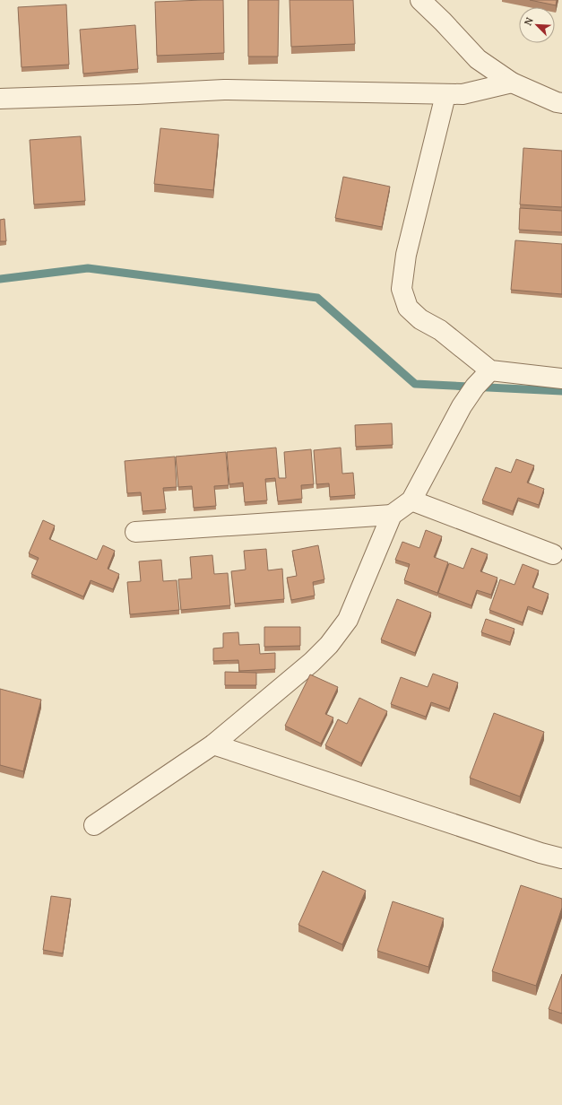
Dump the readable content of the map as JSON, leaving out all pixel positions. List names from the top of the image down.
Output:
{
  "north": "top left"
}
